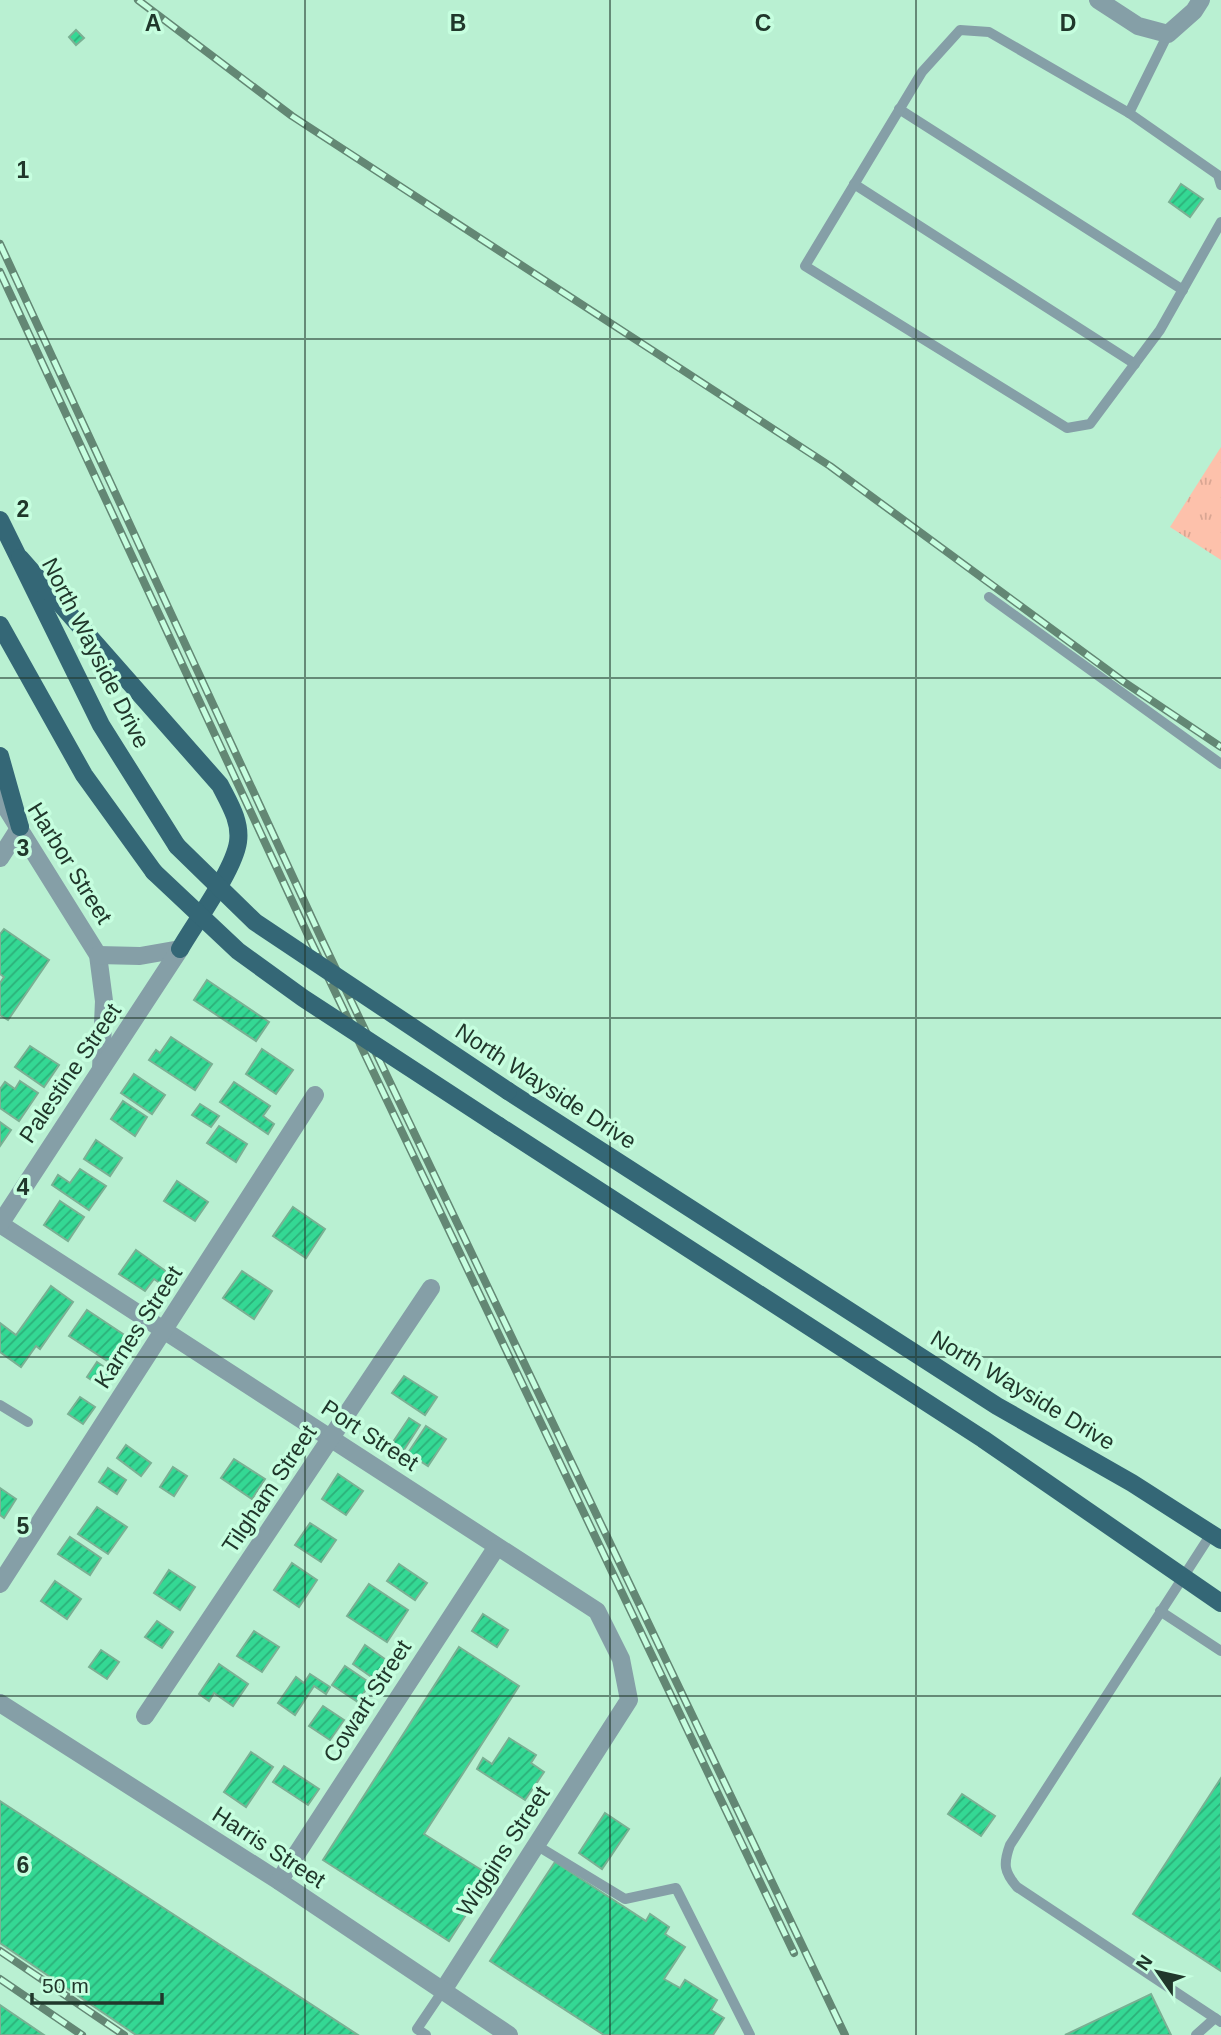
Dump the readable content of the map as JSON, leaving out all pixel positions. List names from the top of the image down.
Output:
{
  "streets": {
    "main road": ["North Wayside Drive"],
    "street": [
      "Harbor Street",
      "Palestine Street",
      "Karnes Street",
      "Port Street",
      "Tilgham Street",
      "Cowart Street",
      "Harris Street",
      "Wiggins Street"
    ]
  },
  "crossings": [
    ["Harbor Street", "Palestine Street"],
    ["Palestine Street", "Port Street"],
    ["Karnes Street", "Port Street"],
    ["Port Street", "Tilgham Street"],
    ["Port Street", "Cowart Street"],
    ["Port Street", "Wiggins Street"],
    ["Cowart Street", "Harris Street"],
    ["Harris Street", "Wiggins Street"]
  ],
  "scale_bar": "50 m",
  "north": "top left",
  "grid": {
    "columns": [
      "A",
      "B",
      "C",
      "D"
    ],
    "rows": [
      "1",
      "2",
      "3",
      "4",
      "5",
      "6"
    ]
  }
}
